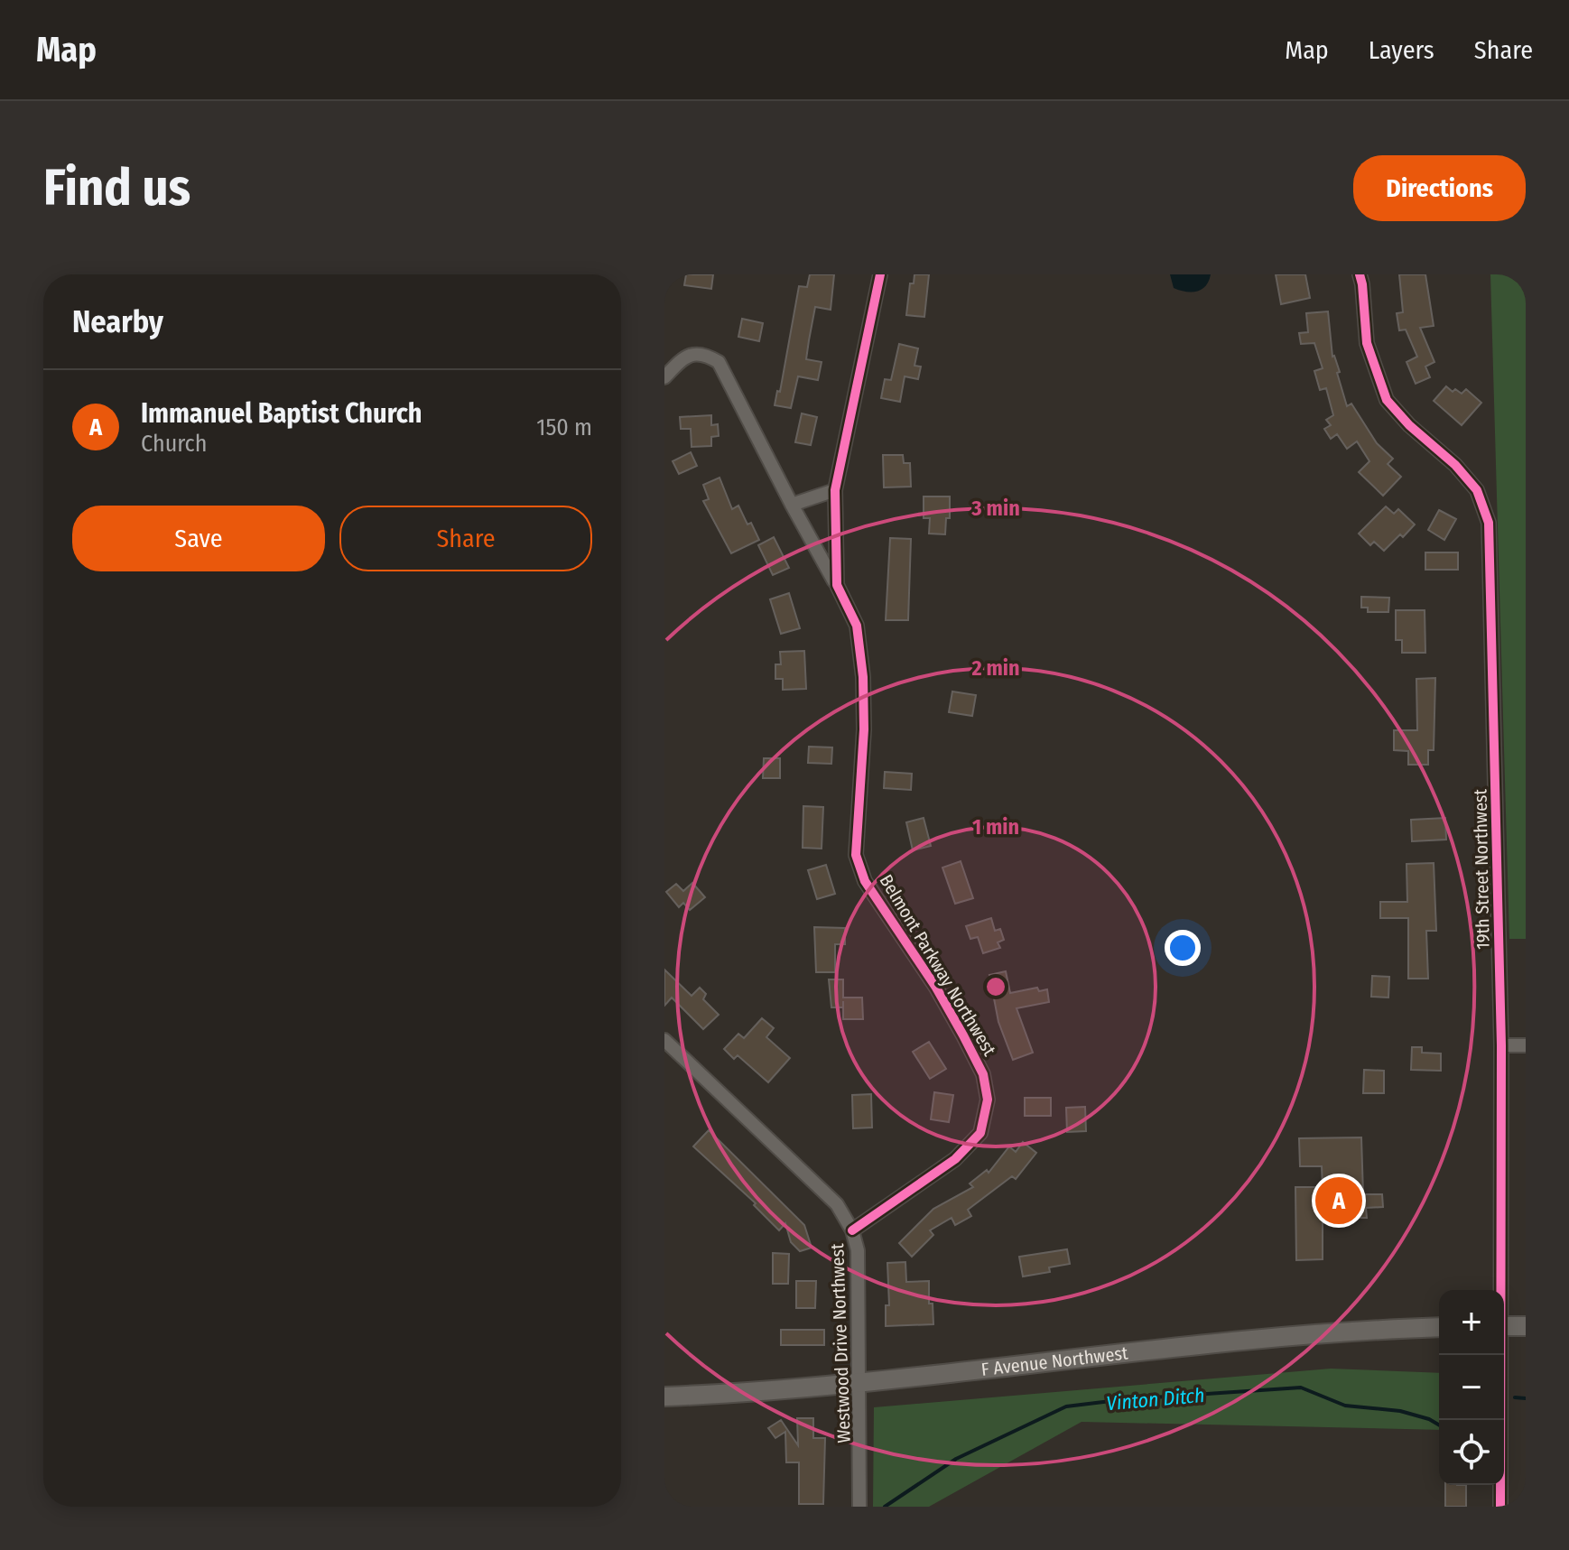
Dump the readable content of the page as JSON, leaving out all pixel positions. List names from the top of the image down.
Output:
{
  "streets": {
    "main road": ["F Avenue Northwest"],
    "street": ["19th Street Northwest", "Belmont Parkway Northwest", "Westwood Drive Northwest"]
  },
  "crossings": [
    ["Belmont Parkway Northwest", "Westwood Drive Northwest"],
    ["Westwood Drive Northwest", "F Avenue Northwest"]
  ],
  "water": ["Vinton Ditch"],
  "page": {
    "header": "Map",
    "nav": ["Map", "Layers", "Share"],
    "buttons": [
      "Directions",
      ["Save", "Share"]
    ],
    "title": "Find us",
    "heading": "Nearby",
    "list": [
      {
        "mark": "A",
        "name": "Immanuel Baptist Church",
        "note": "Church",
        "value": "150 m"
      }
    ],
    "pins": "A",
    "map_buttons": ["+", "−"]
  },
  "rings": ["3 min", "2 min", "1 min"]
}
